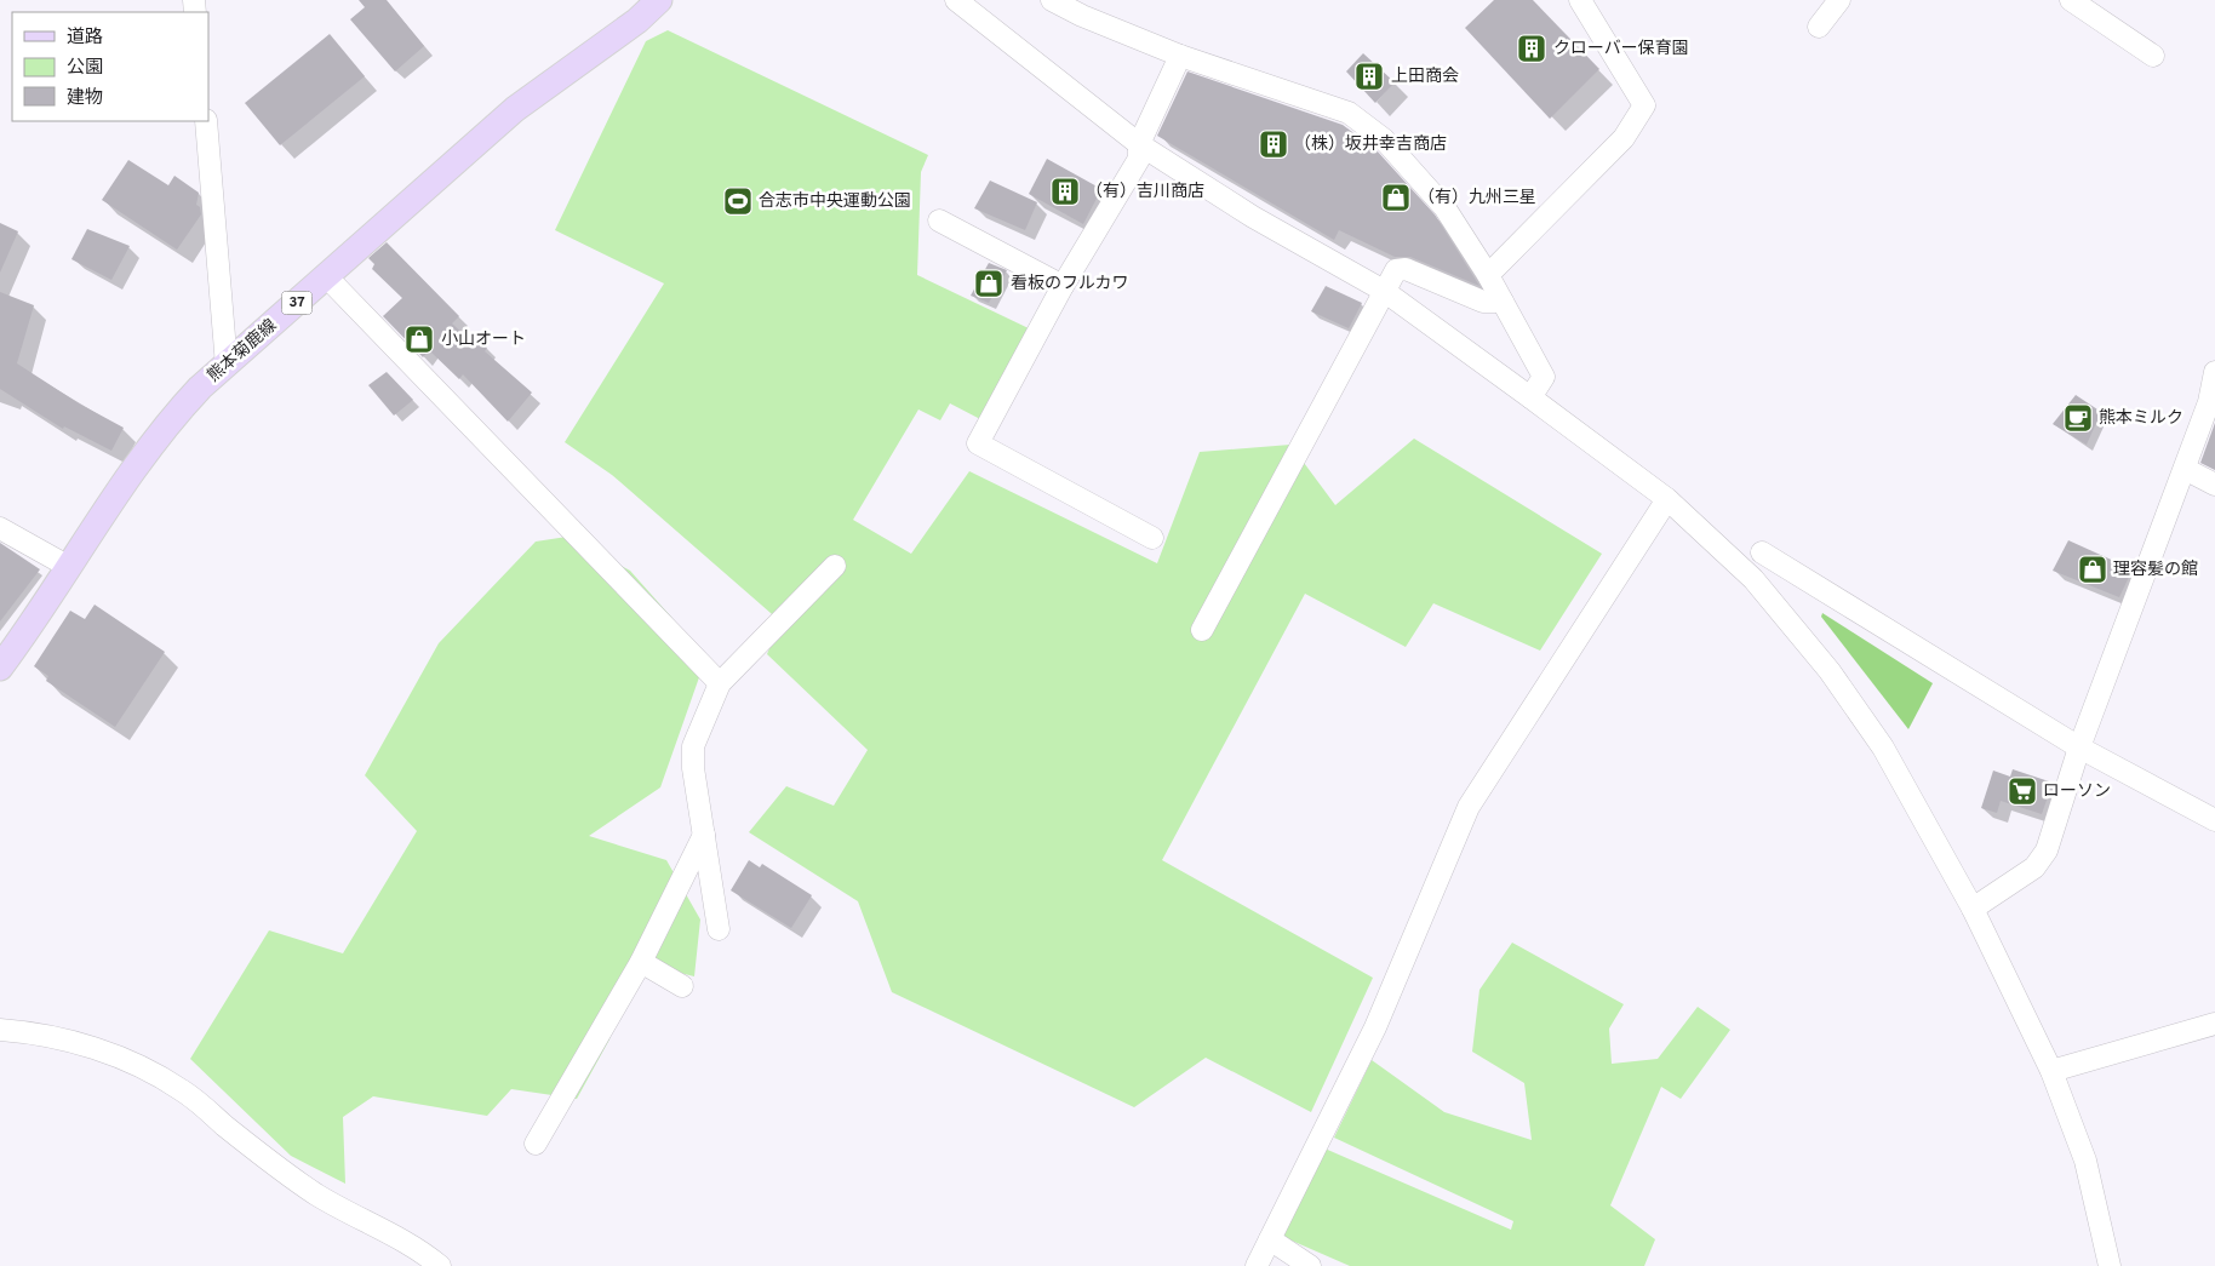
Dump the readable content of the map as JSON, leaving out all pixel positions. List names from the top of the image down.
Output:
{
  "streets": {
    "main road": ["37", "熊本菊鹿線"]
  },
  "places": {
    "building": [
      "クローバー保育園",
      "上田商会",
      "（株）坂井幸吉商店",
      "（有）吉川商店"
    ],
    "shop": [
      "（有）九州三星",
      "看板のフルカワ",
      "小山オート",
      "理容髪の館"
    ],
    "sports": ["合志市中央運動公園"],
    "cafe": ["熊本ミルク"],
    "supermarket": ["ローソン"]
  },
  "legend": ["道路", "公園", "建物"]
}
